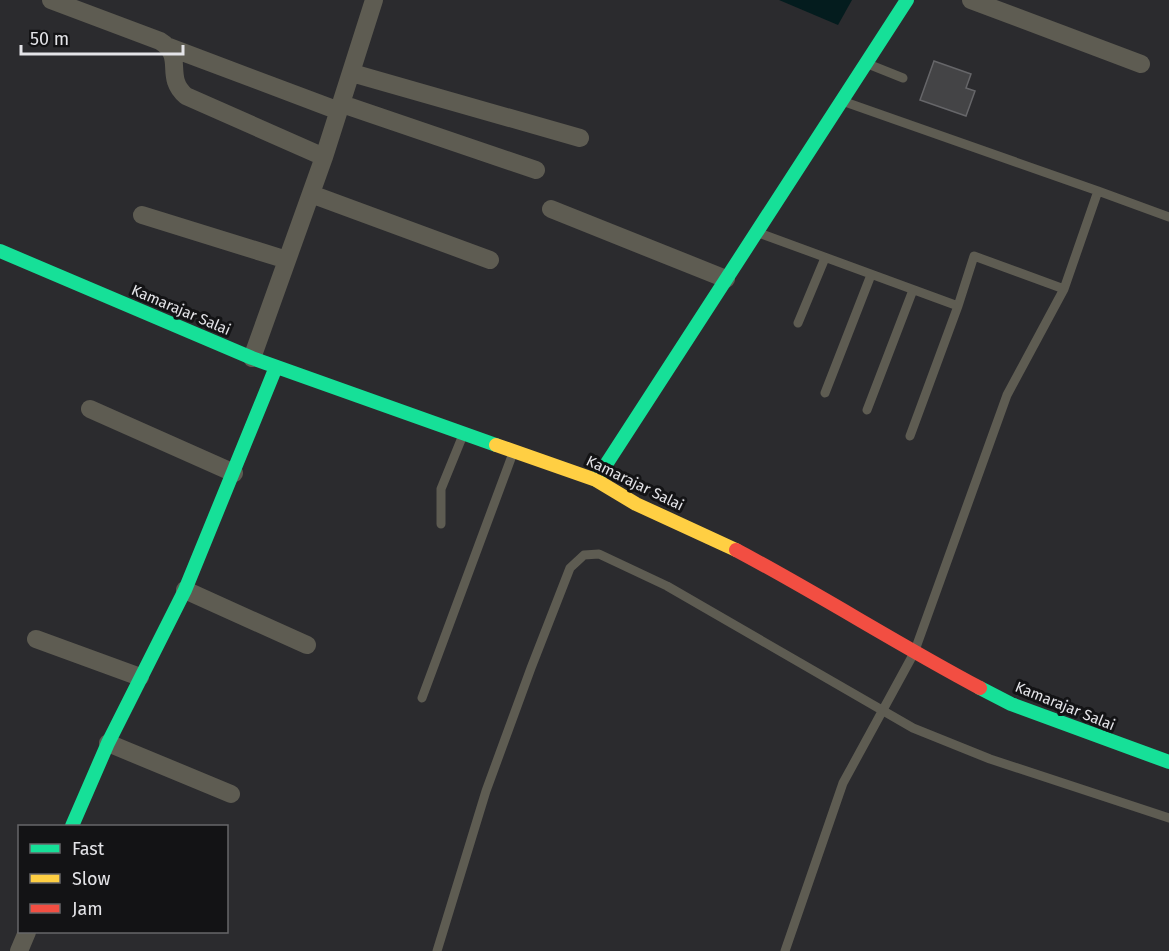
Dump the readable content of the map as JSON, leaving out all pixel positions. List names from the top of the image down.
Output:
{
  "streets": {
    "main road": ["Kamarajar Salai"]
  },
  "legend": ["Fast", "Slow", "Jam"],
  "scale_bar": "50 m"
}
